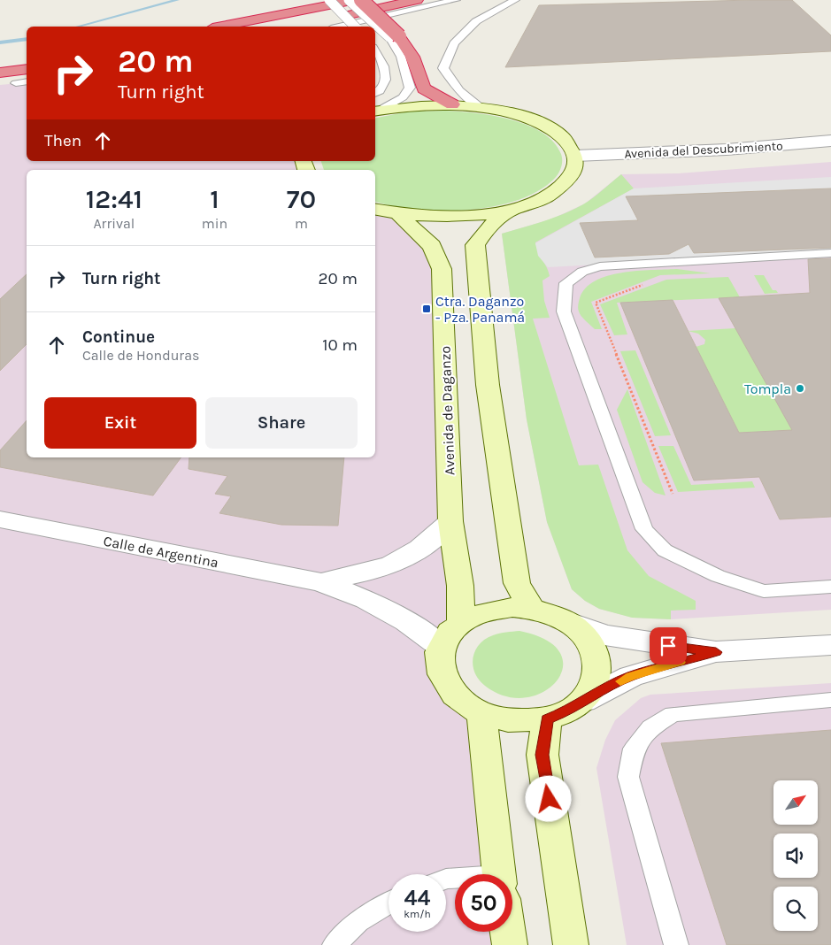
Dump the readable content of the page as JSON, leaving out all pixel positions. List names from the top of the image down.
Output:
{
  "streets": {
    "main road": ["Avenida de Daganzo"],
    "street": ["Avenida del Descubrimiento", "Calle de Argentina"]
  },
  "crossings": [
    ["Avenida de Daganzo", "Calle de Argentina"]
  ],
  "places": {
    "transit": ["Ctra. Daganzo - Pza. Panamá"],
    "other": ["Tompla"]
  },
  "north": "top right",
  "page": {
    "turn": ["20 m", "Turn right"],
    "then": "Then",
    "eta": [
      "12:41",
      "Arrival",
      "1",
      "min",
      "70",
      "m"
    ],
    "list": [
      {
        "name": "Turn right",
        "value": "20 m"
      },
      {
        "name": "Continue",
        "note": "Calle de Honduras",
        "value": "10 m"
      }
    ],
    "buttons": ["Exit", "Share"],
    "speed": "44 km/h",
    "limit": "50"
  }
}
